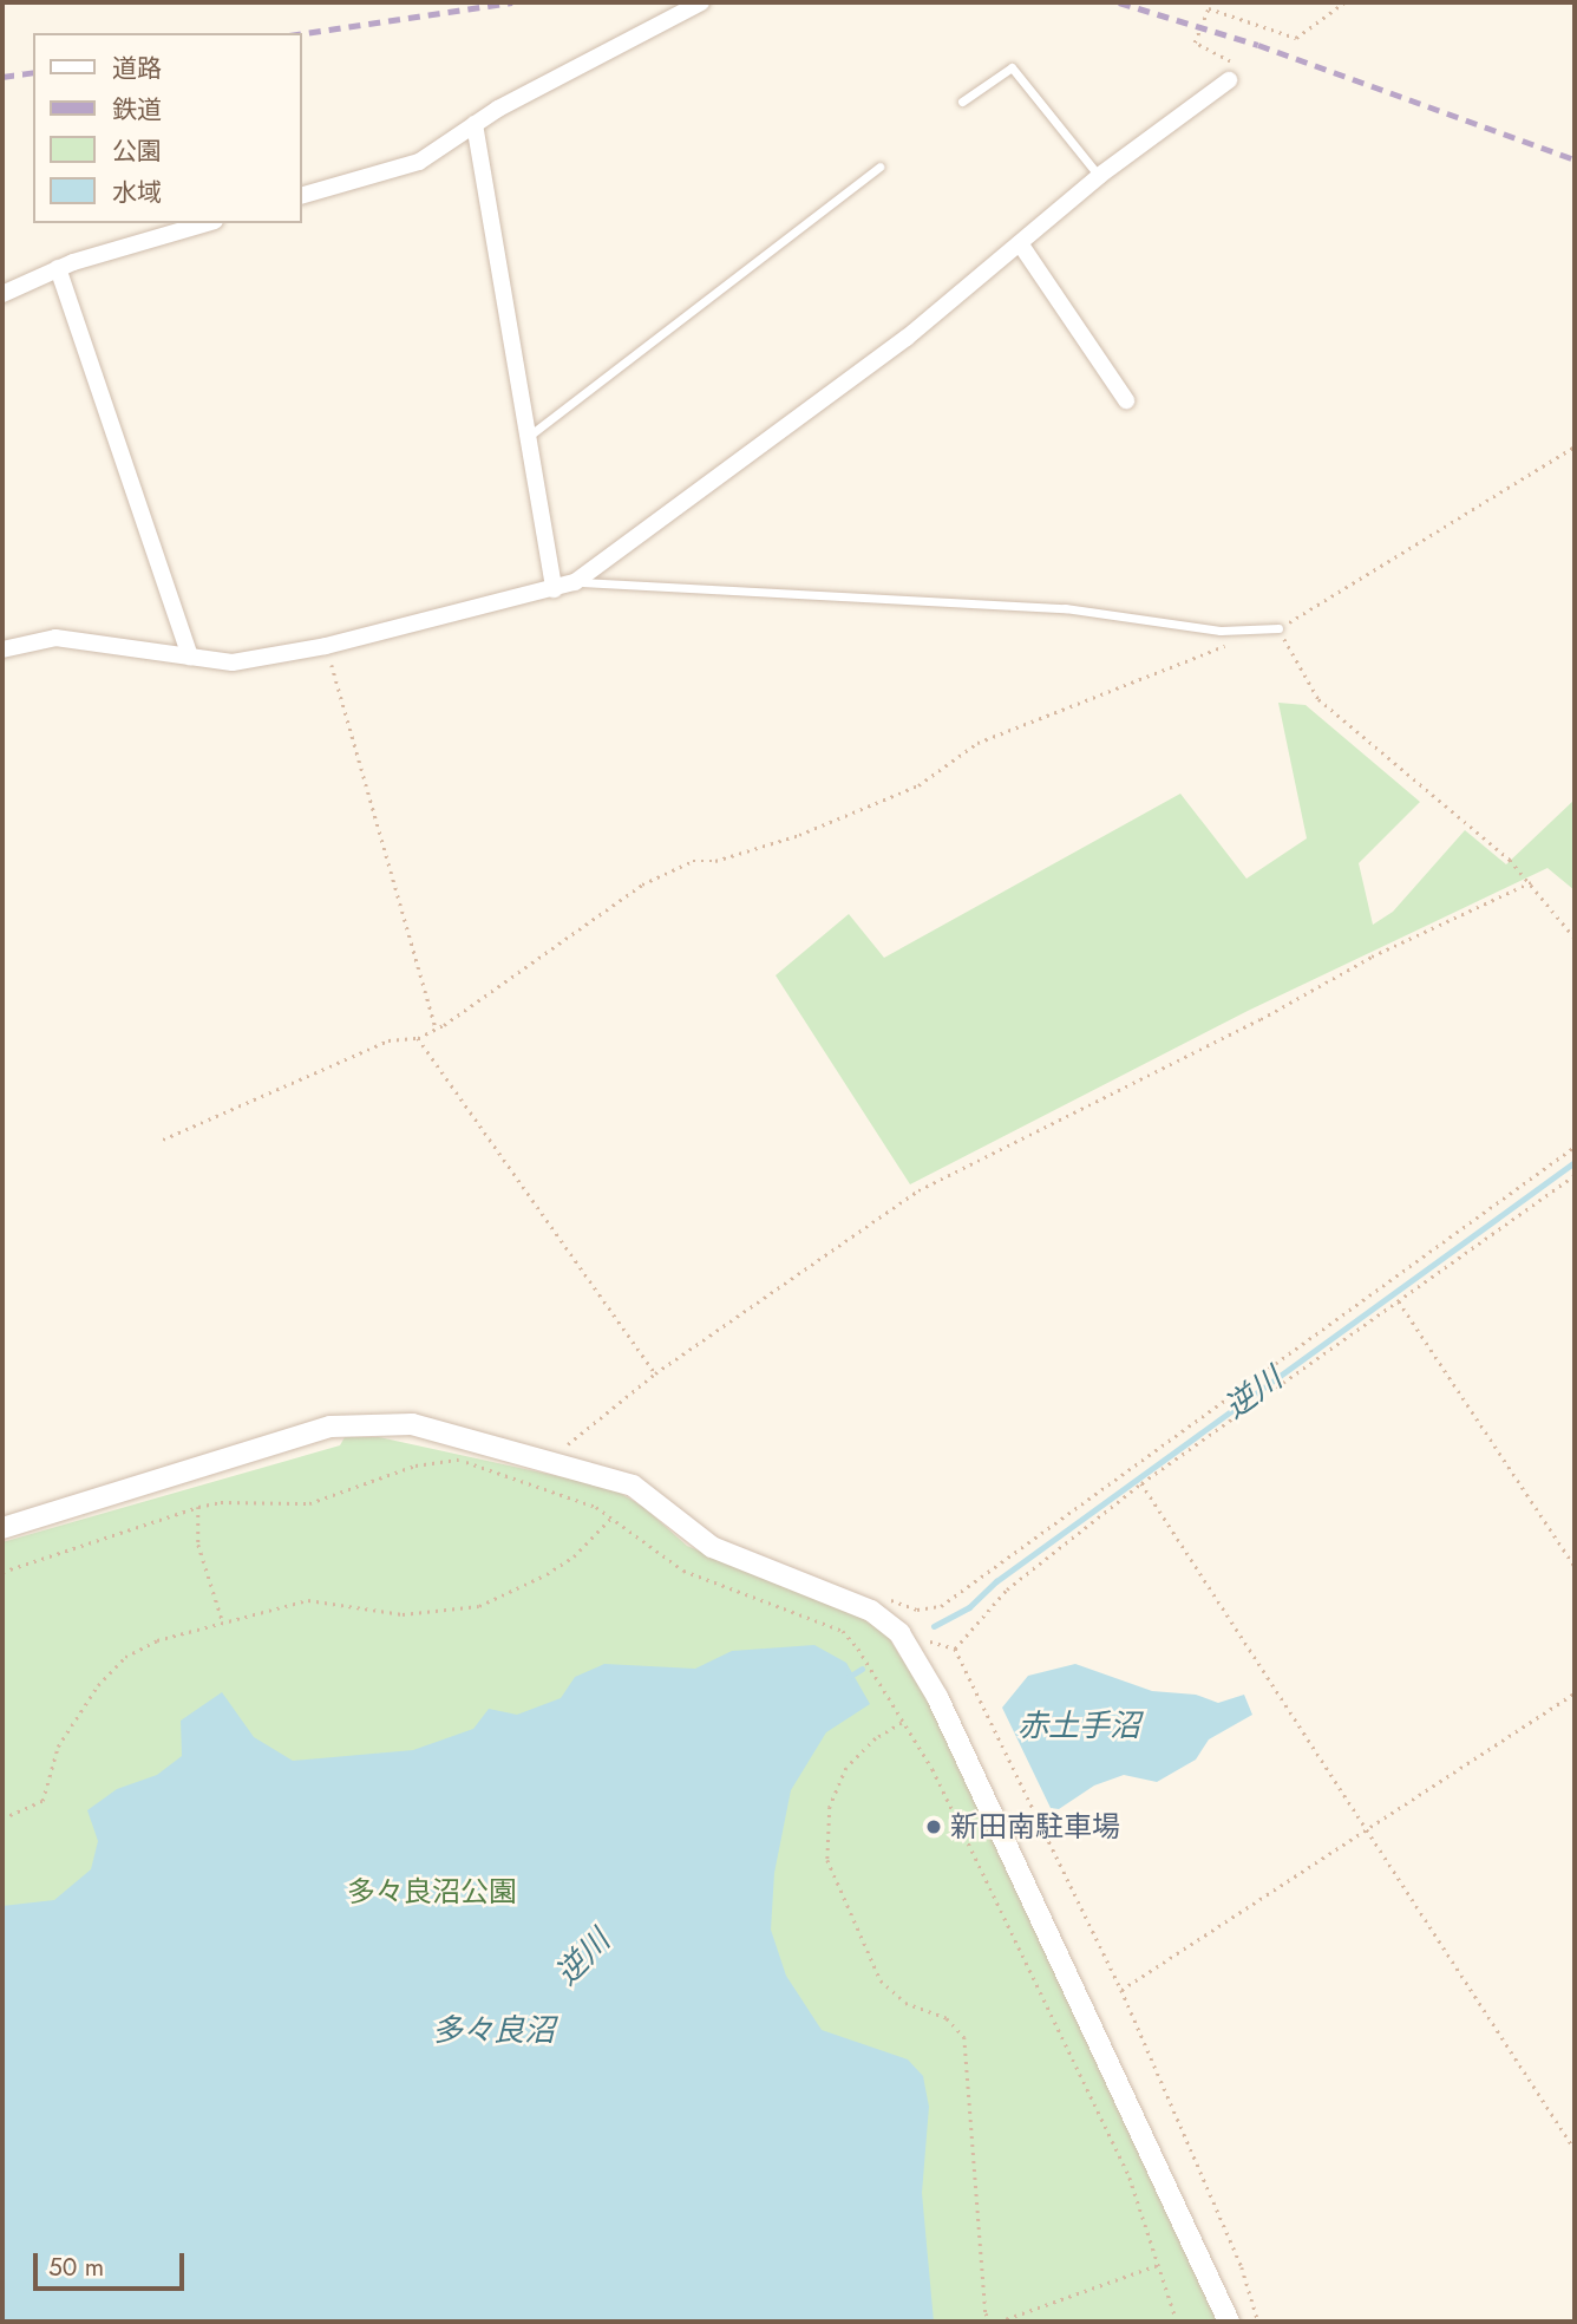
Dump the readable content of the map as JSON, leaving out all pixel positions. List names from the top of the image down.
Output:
{
  "water": ["逆川", "赤土手沼", "多々良沼"],
  "parks": ["多々良沼公園"],
  "places": ["新田南駐車場"],
  "legend": [
    "道路",
    "鉄道",
    "公園",
    "水域"
  ],
  "scale_bar": "50 m"
}
